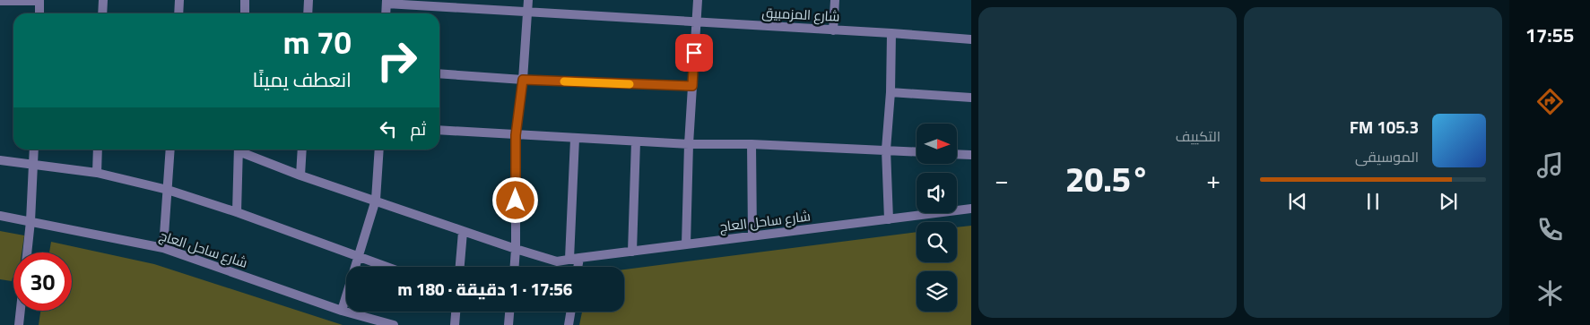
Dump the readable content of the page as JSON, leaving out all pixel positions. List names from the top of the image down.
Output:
{
  "streets": {
    "street": ["شارع المزمبيق", "شارع ساحل العاج"]
  },
  "north": "right",
  "page": {
    "tabs": "17:55",
    "tile": "التكييف",
    "turn": ["70 m", "انعطف يمينًا"],
    "then": "ثم",
    "song": ["105.3 FM", "الموسيقى"],
    "heat": ["−", "20.5°", "+"],
    "limit": "30",
    "trip": "17:56 · 1 دقيقة · 180 m"
  }
}
